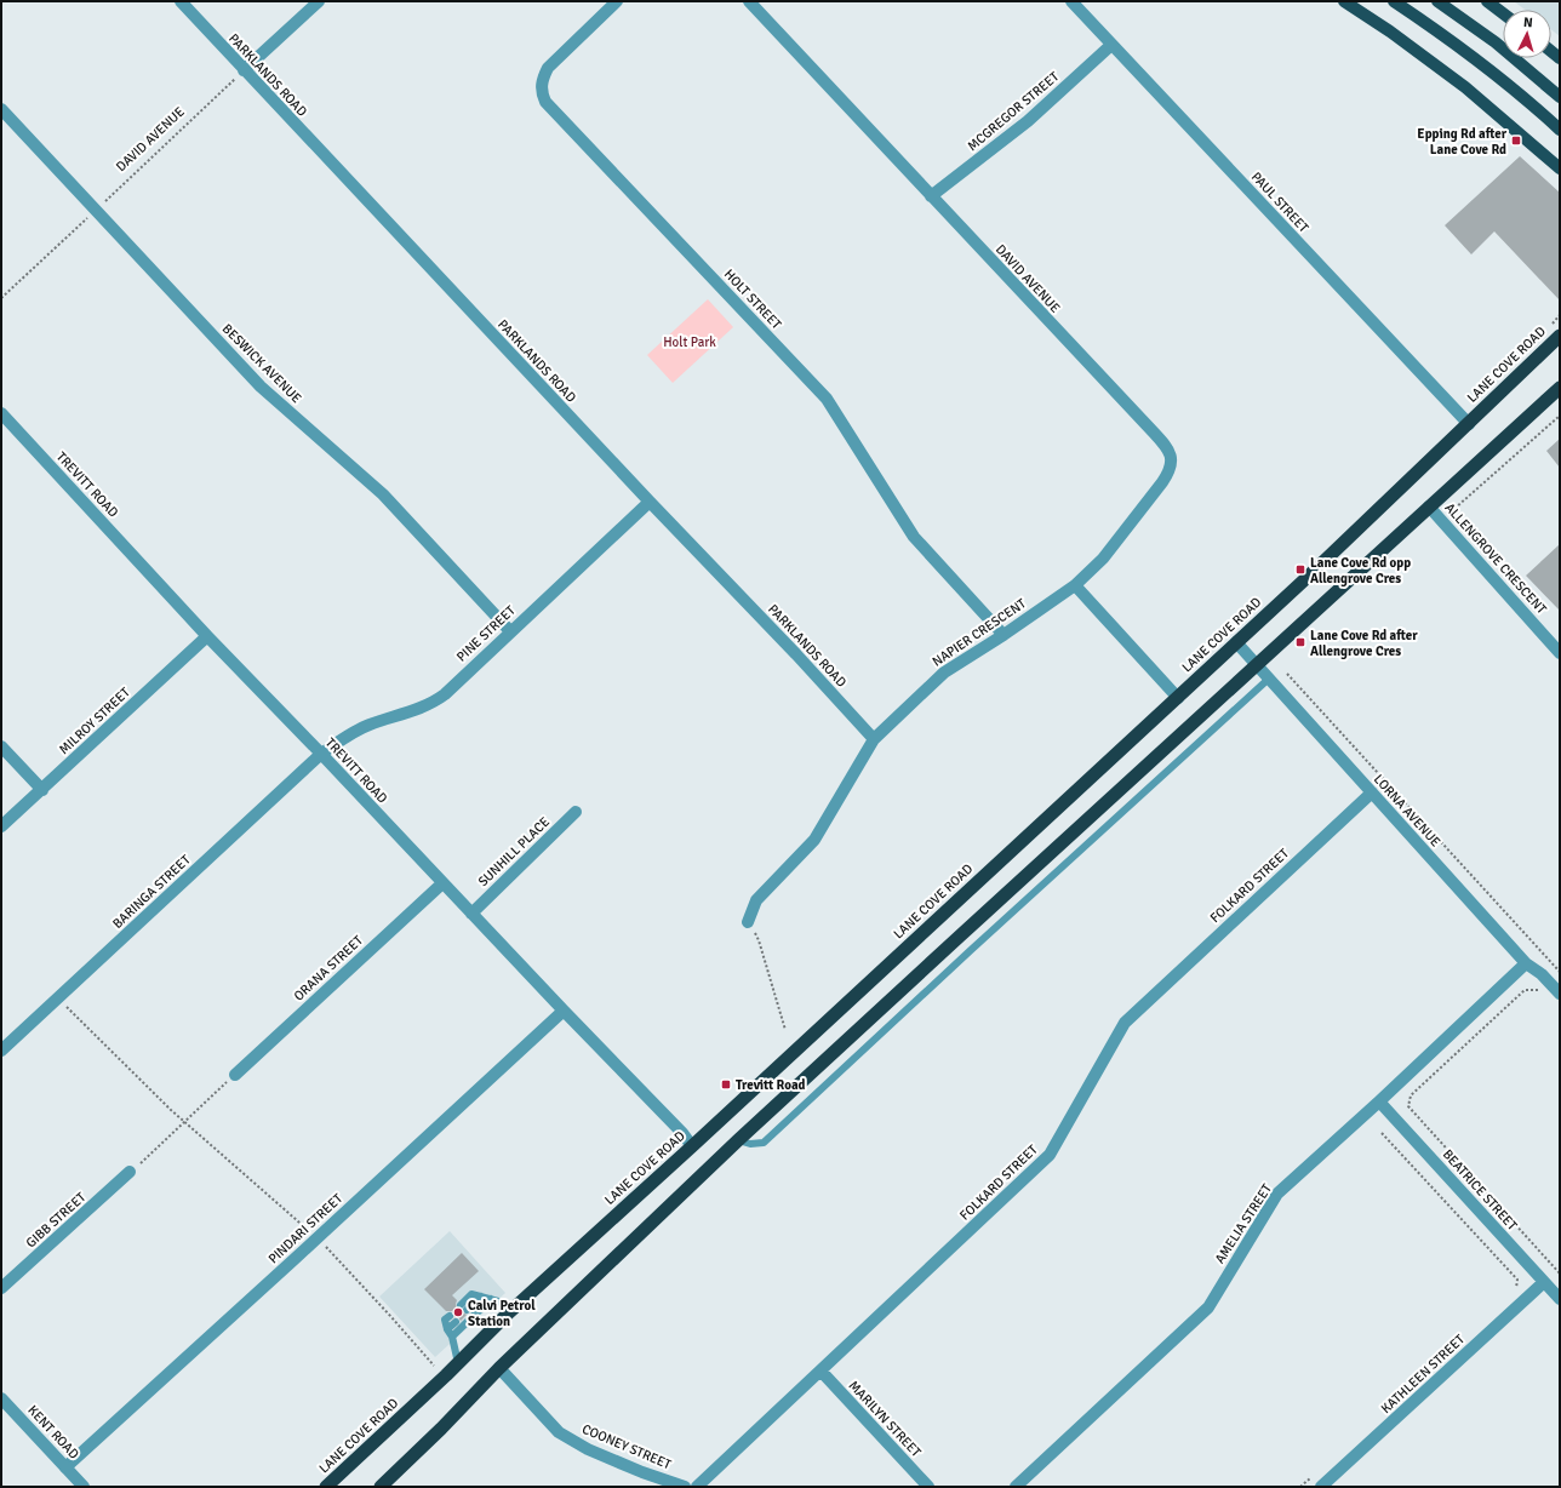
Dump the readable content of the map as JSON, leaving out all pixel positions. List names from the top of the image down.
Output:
{
  "streets": {
    "highway": ["LANE COVE ROAD"],
    "street": [
      "PARKLANDS ROAD",
      "MCGREGOR STREET",
      "DAVID AVENUE",
      "PAUL STREET",
      "HOLT STREET",
      "BESWICK AVENUE",
      "TREVITT ROAD",
      "ALLENGROVE CRESCENT",
      "NAPIER CRESCENT",
      "PINE STREET",
      "MILROY STREET",
      "LORNA AVENUE",
      "SUNHILL PLACE",
      "FOLKARD STREET",
      "BARINGA STREET",
      "ORANA STREET",
      "BEATRICE STREET",
      "GIBB STREET",
      "AMELIA STREET",
      "PINDARI STREET",
      "KATHLEEN STREET",
      "MARILYN STREET",
      "KENT ROAD",
      "COONEY STREET"
    ]
  },
  "crossings": [
    ["PARKLANDS ROAD", "DAVID AVENUE"],
    ["PARKLANDS ROAD", "NAPIER CRESCENT"],
    ["PARKLANDS ROAD", "PINE STREET"],
    ["MCGREGOR STREET", "DAVID AVENUE"],
    ["MCGREGOR STREET", "PAUL STREET"],
    ["DAVID AVENUE", "BESWICK AVENUE"],
    ["DAVID AVENUE", "NAPIER CRESCENT"],
    ["PAUL STREET", "LANE COVE ROAD"],
    ["HOLT STREET", "NAPIER CRESCENT"],
    ["BESWICK AVENUE", "PINE STREET"],
    ["LANE COVE ROAD", "TREVITT ROAD"],
    ["LANE COVE ROAD", "LORNA AVENUE"],
    ["TREVITT ROAD", "PINE STREET"],
    ["TREVITT ROAD", "MILROY STREET"],
    ["TREVITT ROAD", "SUNHILL PLACE"],
    ["TREVITT ROAD", "BARINGA STREET"],
    ["TREVITT ROAD", "ORANA STREET"],
    ["TREVITT ROAD", "PINDARI STREET"],
    ["PINE STREET", "BARINGA STREET"],
    ["LORNA AVENUE", "FOLKARD STREET"],
    ["LORNA AVENUE", "AMELIA STREET"],
    ["FOLKARD STREET", "MARILYN STREET"],
    ["BEATRICE STREET", "AMELIA STREET"],
    ["BEATRICE STREET", "KATHLEEN STREET"],
    ["PINDARI STREET", "KENT ROAD"]
  ],
  "parks": ["Holt Park"],
  "places": {
    "transit": [
      "Epping Rd after Lane Cove Rd",
      "Lane Cove Rd opp Allengrove Cres",
      "Lane Cove Rd after Allengrove Cres",
      "Trevitt Road"
    ],
    "other": ["Calvi Petrol Station"]
  },
  "north": "top"
}
